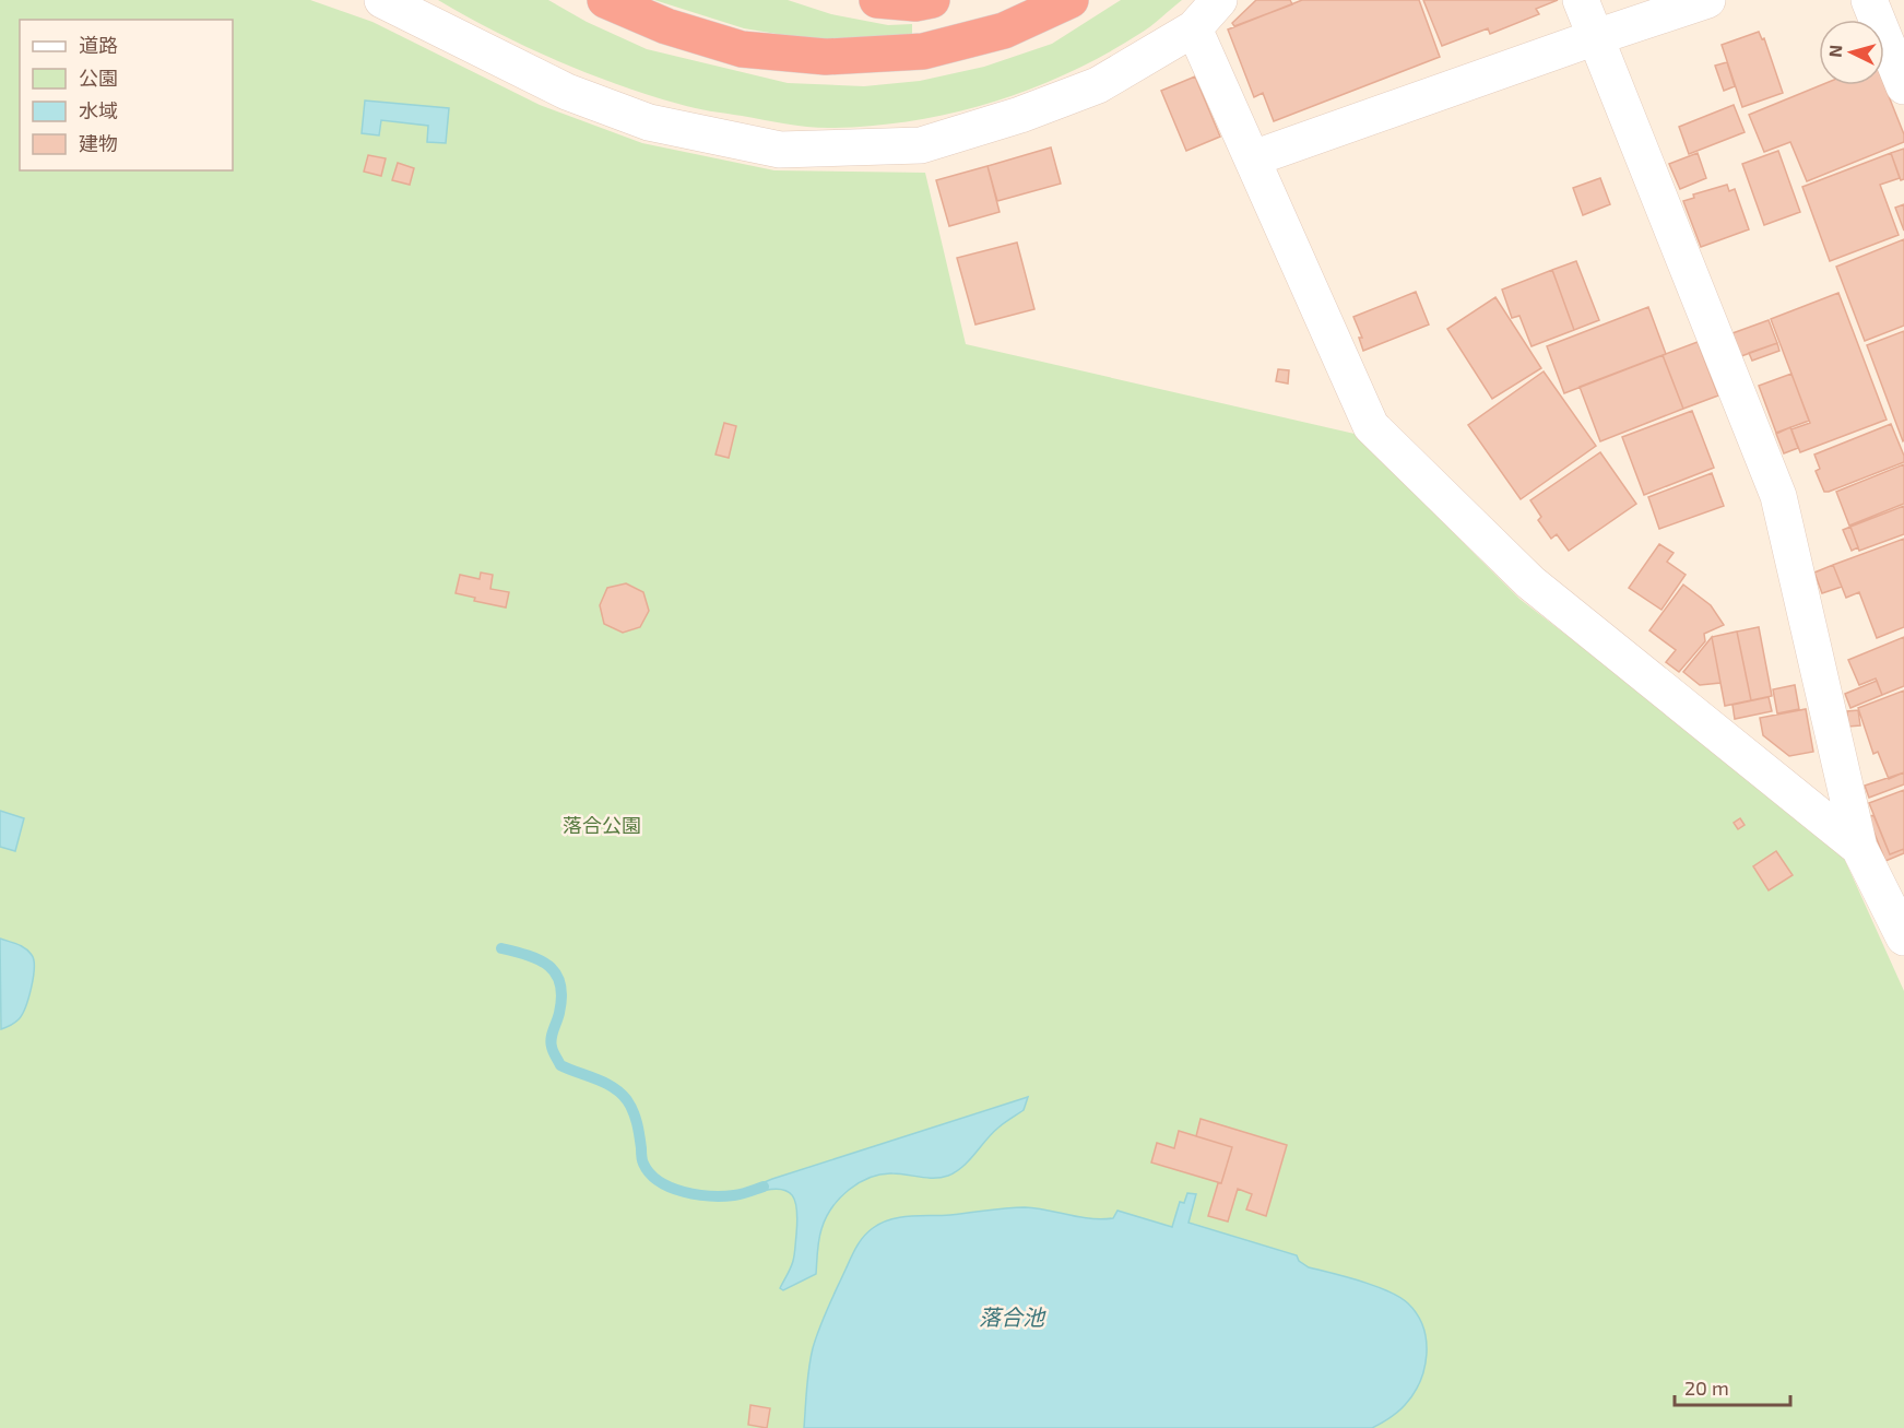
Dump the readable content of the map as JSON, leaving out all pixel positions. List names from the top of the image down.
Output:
{
  "water": ["落合池"],
  "parks": ["落合公園"],
  "legend": [
    "道路",
    "公園",
    "水域",
    "建物"
  ],
  "scale_bar": "20 m",
  "north": "left"
}
